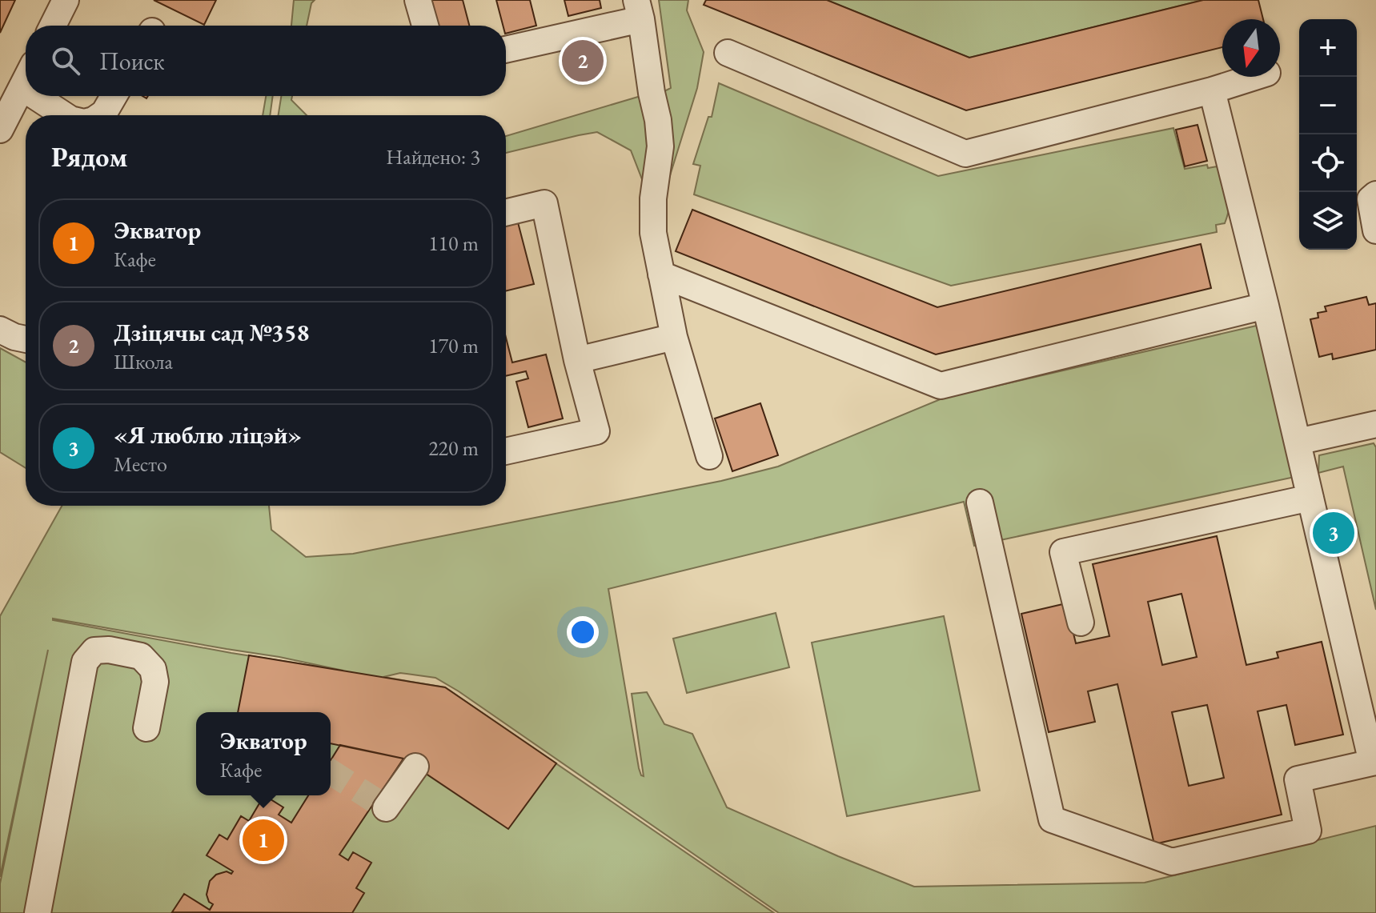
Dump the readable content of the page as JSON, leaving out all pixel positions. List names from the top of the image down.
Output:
{
  "north": "bottom",
  "page": {
    "map_buttons": ["+", "−"],
    "search": "Поиск",
    "pins": ["2", "3", "1"],
    "heading": ["Рядом", "Найдено: 3"],
    "list": [
      {
        "mark": "1",
        "name": "Экватор",
        "note": "Кафе",
        "value": "110 m"
      },
      {
        "mark": "2",
        "name": "Дзіцячы сад №358",
        "note": "Школа",
        "value": "170 m"
      },
      {
        "mark": "3",
        "name": "«Я люблю ліцэй»",
        "note": "Место",
        "value": "220 m"
      }
    ],
    "popup": ["Экватор", "Кафе"]
  }
}
